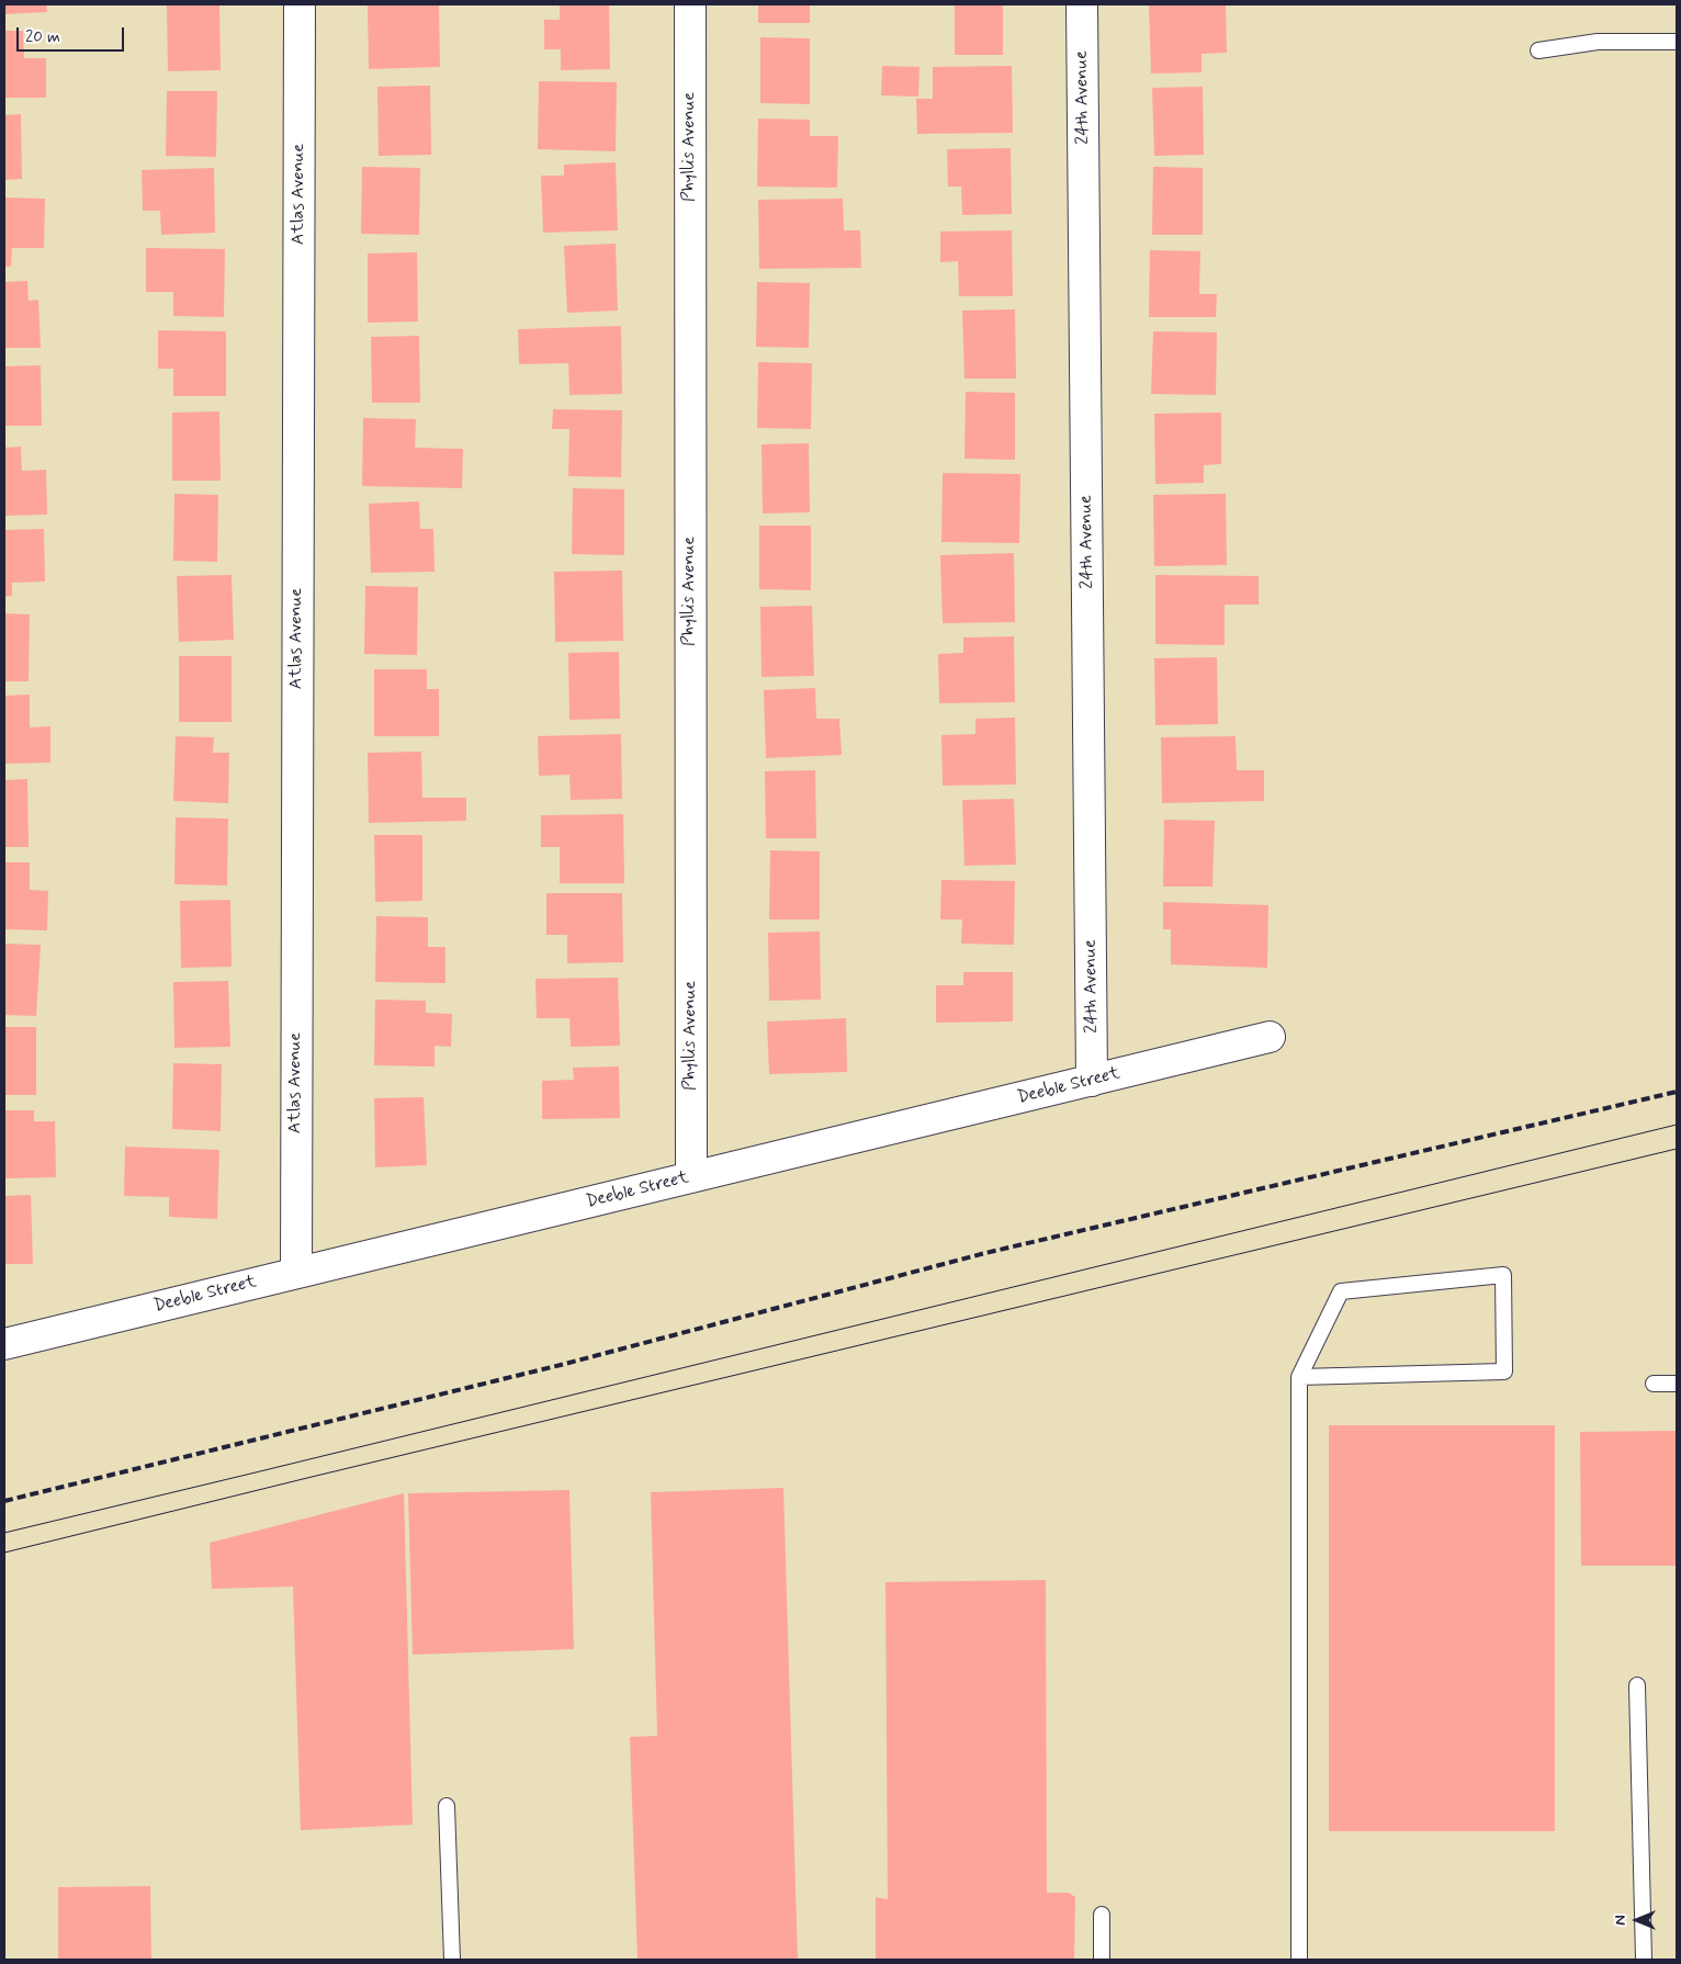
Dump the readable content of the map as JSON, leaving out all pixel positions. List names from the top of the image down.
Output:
{
  "streets": {
    "street": [
      "24th Avenue",
      "Phyllis Avenue",
      "Atlas Avenue",
      "Deeble Street"
    ]
  },
  "crossings": [
    ["24th Avenue", "Deeble Street"],
    ["Phyllis Avenue", "Deeble Street"],
    ["Atlas Avenue", "Deeble Street"]
  ],
  "scale_bar": "20 m",
  "north": "left"
}
